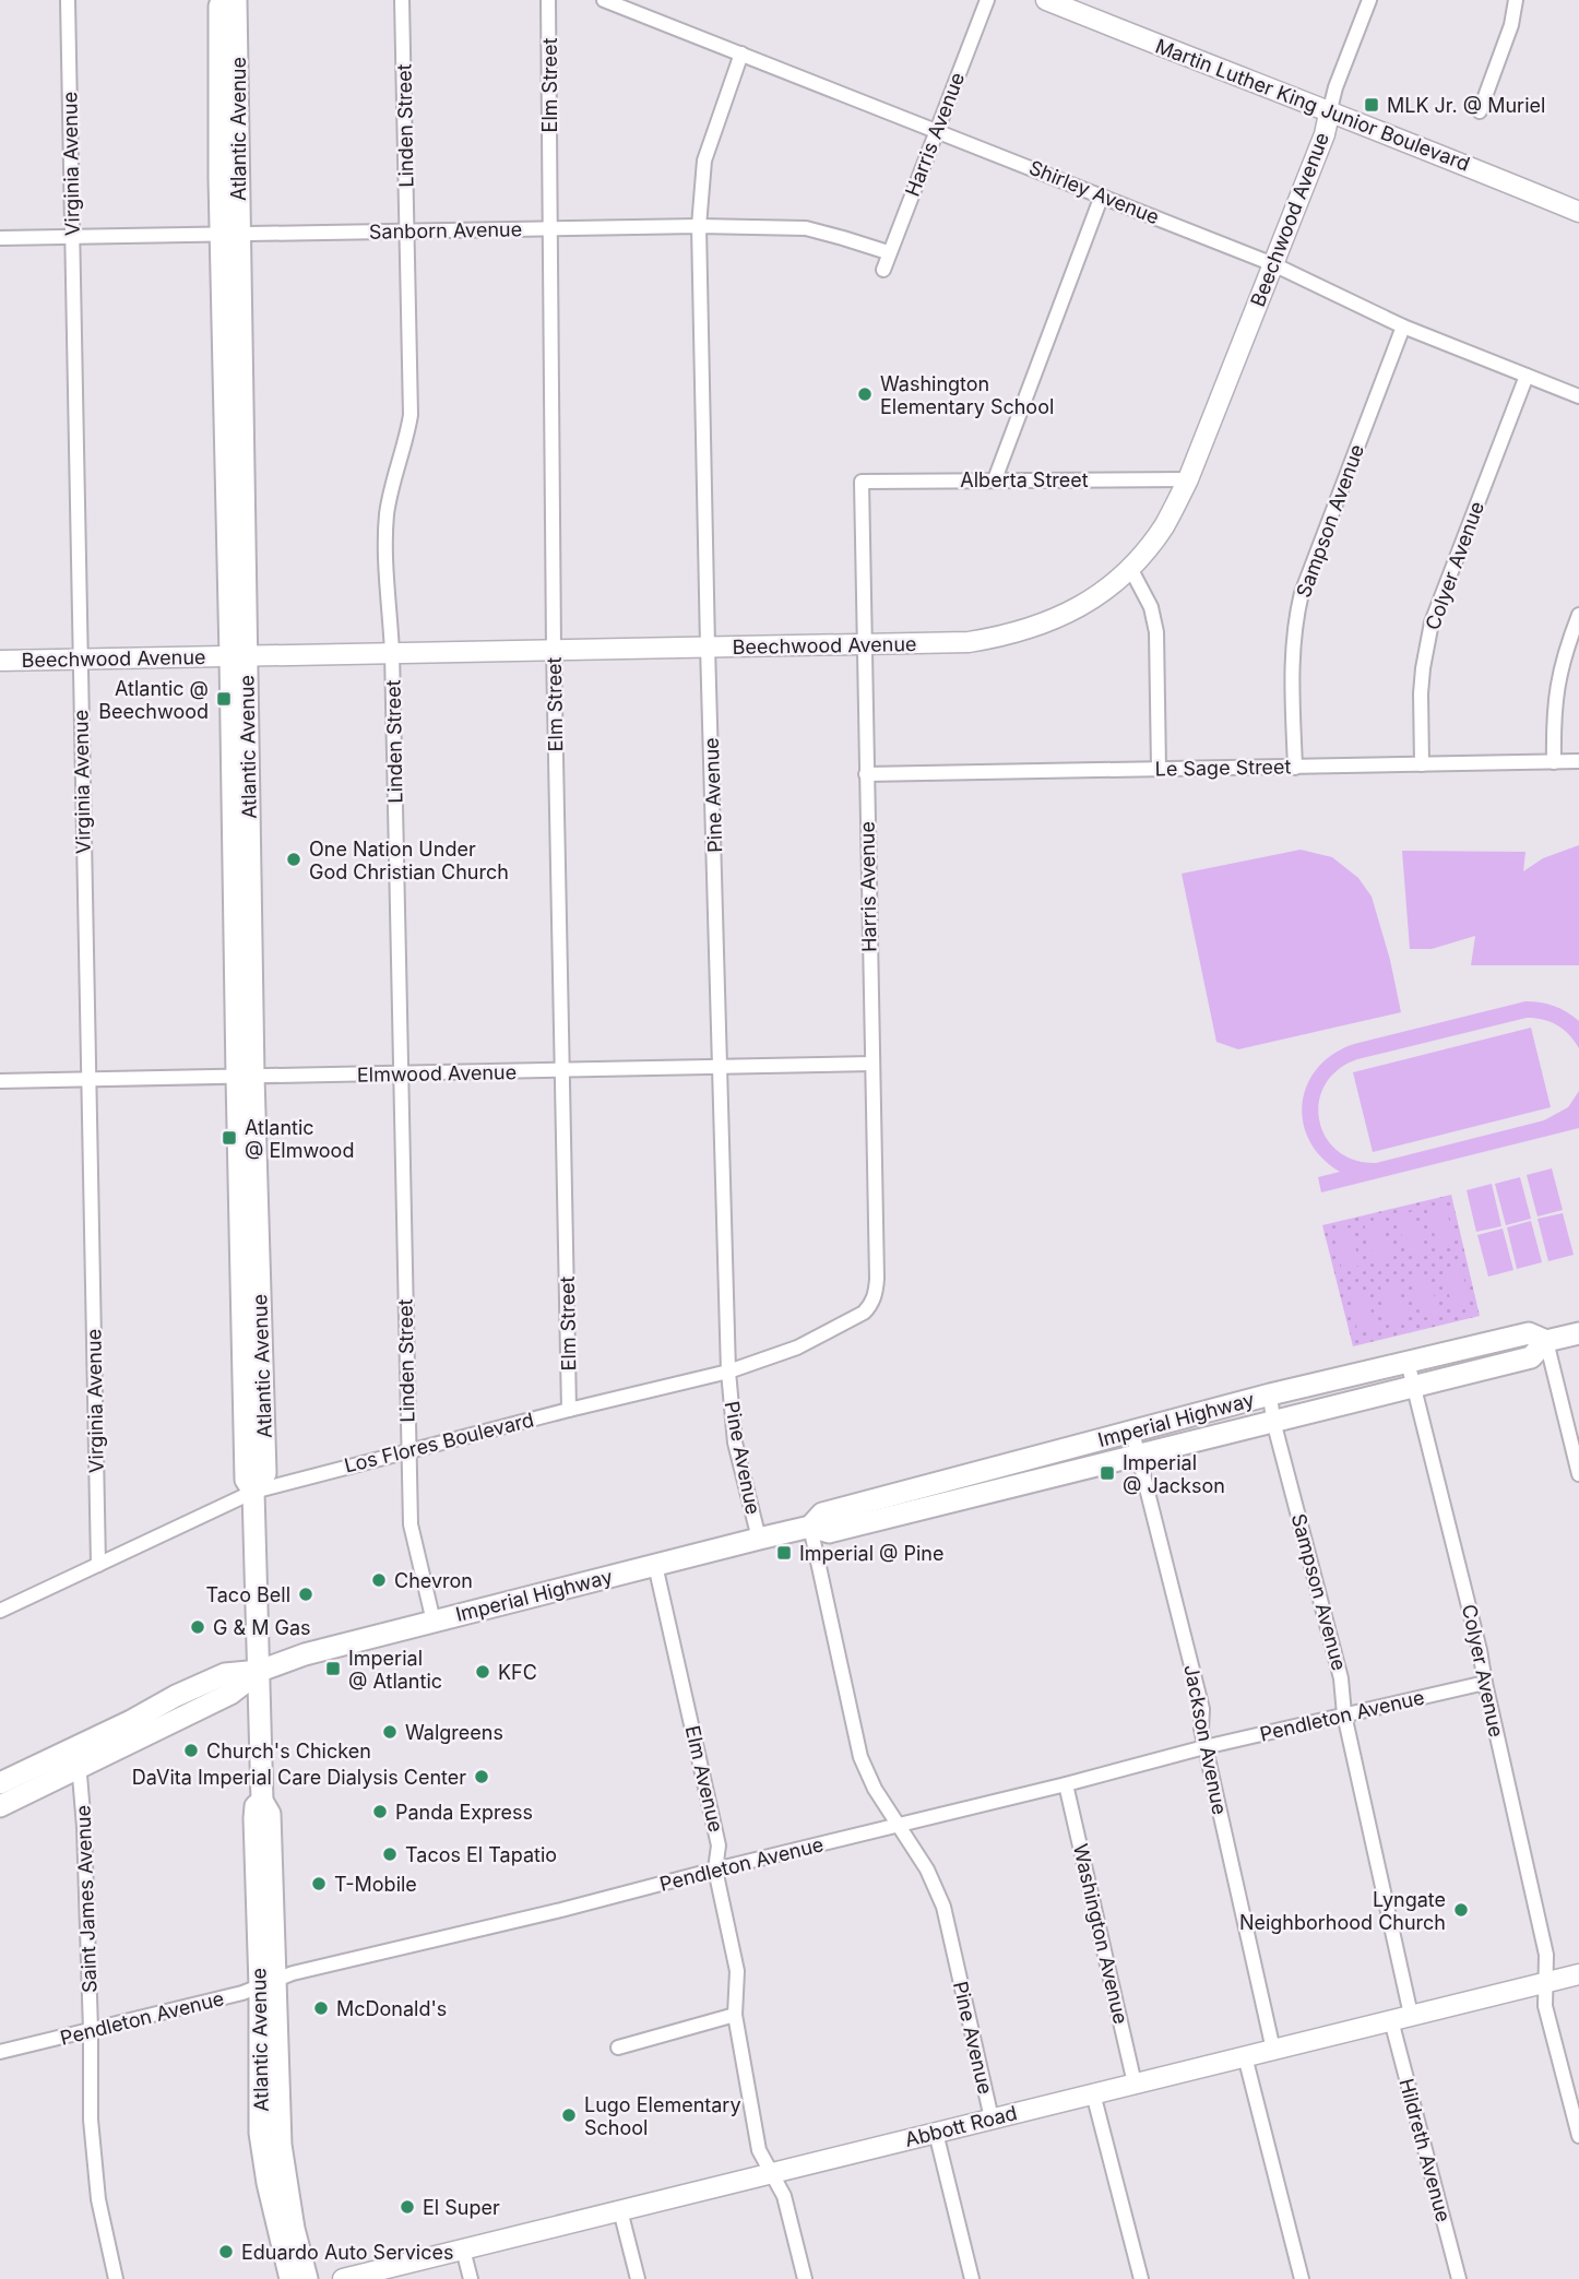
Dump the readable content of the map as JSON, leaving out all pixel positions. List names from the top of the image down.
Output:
{
  "streets": {
    "main road": ["Atlantic Avenue", "Imperial Highway"],
    "street": [
      "Elm Street",
      "Martin Luther King Junior Boulevard",
      "Linden Street",
      "Harris Avenue",
      "Virginia Avenue",
      "Shirley Avenue",
      "Beechwood Avenue",
      "Sanborn Avenue",
      "Alberta Street",
      "Sampson Avenue",
      "Colyer Avenue",
      "Le Sage Street",
      "Pine Avenue",
      "Elmwood Avenue",
      "Los Flores Boulevard",
      "Pendleton Avenue",
      "Jackson Avenue",
      "Elm Avenue",
      "Saint James Avenue",
      "Washington Avenue",
      "Abbott Road",
      "Hildreth Avenue"
    ]
  },
  "crossings": [
    ["Elm Street", "Beechwood Avenue"],
    ["Elm Street", "Sanborn Avenue"],
    ["Elm Street", "Elmwood Avenue"],
    ["Elm Street", "Los Flores Boulevard"],
    ["Martin Luther King Junior Boulevard", "Beechwood Avenue"],
    ["Linden Street", "Beechwood Avenue"],
    ["Linden Street", "Sanborn Avenue"],
    ["Linden Street", "Elmwood Avenue"],
    ["Linden Street", "Imperial Highway"],
    ["Linden Street", "Los Flores Boulevard"],
    ["Atlantic Avenue", "Beechwood Avenue"],
    ["Atlantic Avenue", "Sanborn Avenue"],
    ["Atlantic Avenue", "Elmwood Avenue"],
    ["Atlantic Avenue", "Imperial Highway"],
    ["Atlantic Avenue", "Los Flores Boulevard"],
    ["Atlantic Avenue", "Pendleton Avenue"],
    ["Harris Avenue", "Shirley Avenue"],
    ["Harris Avenue", "Beechwood Avenue"],
    ["Harris Avenue", "Sanborn Avenue"],
    ["Harris Avenue", "Alberta Street"],
    ["Harris Avenue", "Le Sage Street"],
    ["Harris Avenue", "Elmwood Avenue"],
    ["Harris Avenue", "Los Flores Boulevard"],
    ["Virginia Avenue", "Beechwood Avenue"],
    ["Virginia Avenue", "Sanborn Avenue"],
    ["Virginia Avenue", "Elmwood Avenue"],
    ["Virginia Avenue", "Los Flores Boulevard"],
    ["Shirley Avenue", "Beechwood Avenue"],
    ["Shirley Avenue", "Sampson Avenue"],
    ["Shirley Avenue", "Colyer Avenue"],
    ["Shirley Avenue", "Pine Avenue"],
    ["Beechwood Avenue", "Alberta Street"],
    ["Beechwood Avenue", "Pine Avenue"],
    ["Sanborn Avenue", "Pine Avenue"],
    ["Sampson Avenue", "Le Sage Street"],
    ["Sampson Avenue", "Imperial Highway"],
    ["Sampson Avenue", "Pendleton Avenue"],
    ["Sampson Avenue", "Abbott Road"],
    ["Colyer Avenue", "Le Sage Street"],
    ["Colyer Avenue", "Imperial Highway"],
    ["Colyer Avenue", "Pendleton Avenue"],
    ["Colyer Avenue", "Abbott Road"],
    ["Pine Avenue", "Elmwood Avenue"],
    ["Pine Avenue", "Imperial Highway"],
    ["Pine Avenue", "Los Flores Boulevard"],
    ["Pine Avenue", "Pendleton Avenue"],
    ["Pine Avenue", "Abbott Road"],
    ["Imperial Highway", "Jackson Avenue"],
    ["Imperial Highway", "Elm Avenue"],
    ["Imperial Highway", "Saint James Avenue"],
    ["Pendleton Avenue", "Jackson Avenue"],
    ["Pendleton Avenue", "Elm Avenue"],
    ["Pendleton Avenue", "Saint James Avenue"],
    ["Pendleton Avenue", "Washington Avenue"],
    ["Jackson Avenue", "Abbott Road"],
    ["Elm Avenue", "Abbott Road"],
    ["Washington Avenue", "Abbott Road"],
    ["Abbott Road", "Hildreth Avenue"]
  ],
  "places": {
    "transit": [
      "MLK Jr. @ Muriel",
      "Atlantic @ Beechwood",
      "Atlantic @ Elmwood",
      "Imperial @ Jackson",
      "Imperial @ Pine",
      "Imperial @ Atlantic"
    ],
    "other": [
      "Washington Elementary School",
      "One Nation Under God Christian Church",
      "Chevron",
      "Taco Bell",
      "G & M Gas",
      "KFC",
      "Walgreens",
      "Church's Chicken",
      "DaVita Imperial Care Dialysis Center",
      "Panda Express",
      "Tacos El Tapatio",
      "T-Mobile",
      "Lyngate Neighborhood Church",
      "McDonald's",
      "Lugo Elementary School",
      "El Super",
      "Eduardo Auto Services"
    ]
  }
}
